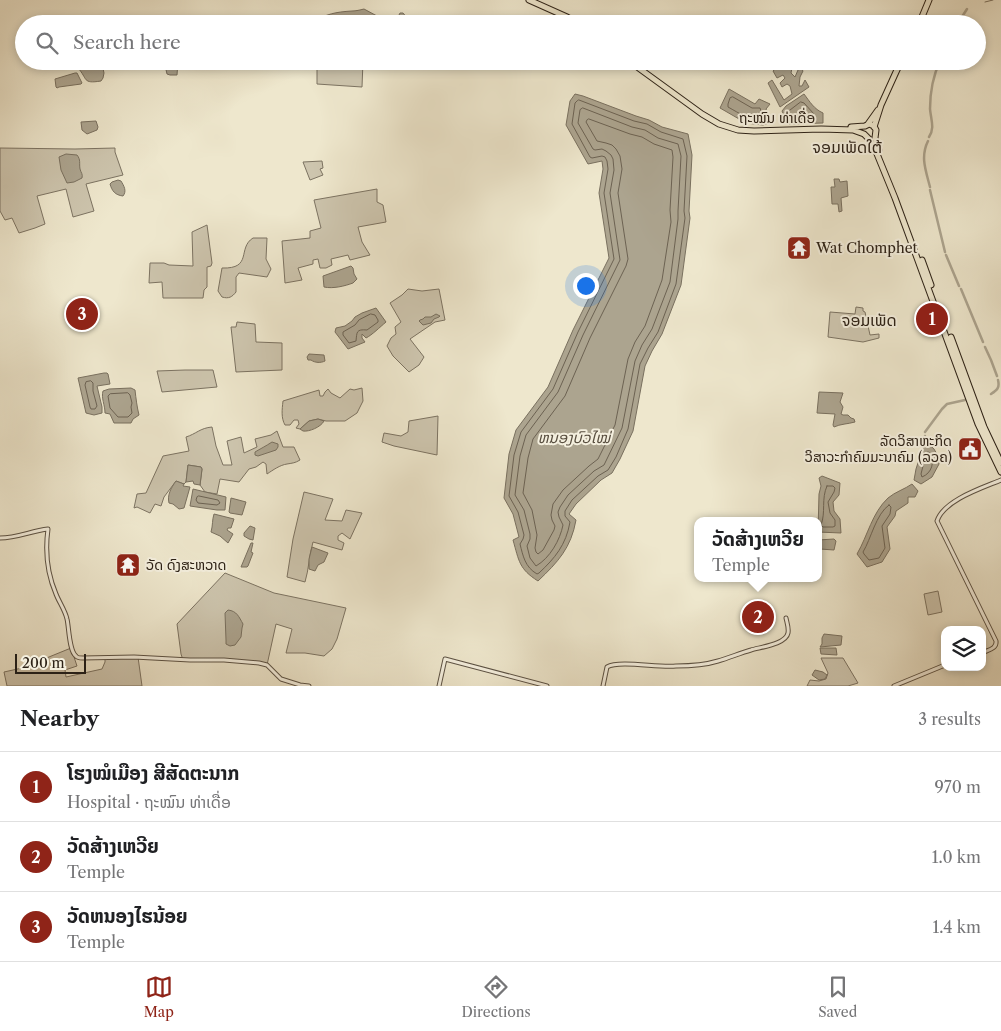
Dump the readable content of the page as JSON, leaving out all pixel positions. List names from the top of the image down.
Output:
{
  "streets": {
    "main road": ["ຖະໝົນ ທ່າເດື່ອ"]
  },
  "districts": ["ຈອມເພັດໃຕ້", "ຈອມເພັດ"],
  "water": ["ຫນອງບົວໄໝ່"],
  "places": {
    "temple": ["Wat Chomphet", "ວັດ ດົງສະຫວາດ"],
    "public building": ["ລັດວິສາຫະກິດ ວິສາວະກຳຄົມມະນາຄົມ (ລວຄ)"]
  },
  "scale_bar": "200 m",
  "page": {
    "search": "Search here",
    "pins": ["3", "1", "2"],
    "popup": ["ວັດສ້າງເຫວີຍ", "Temple"],
    "scale": "200 m",
    "heading": ["Nearby", "3 results"],
    "list": [
      {
        "mark": "1",
        "name": "ໂຮງໝໍເມືອງ ສີສັດຕະນາກ",
        "note": "Hospital · ຖະໝົນ ທ່າເດື່ອ",
        "value": "970 m"
      },
      {
        "mark": "2",
        "name": "ວັດສ້າງເຫວີຍ",
        "note": "Temple",
        "value": "1.0 km"
      },
      {
        "mark": "3",
        "name": "ວັດຫນອງໄຮນ້ອຍ",
        "note": "Temple",
        "value": "1.4 km"
      }
    ],
    "nav": ["Map", "Directions", "Saved"]
  }
}
